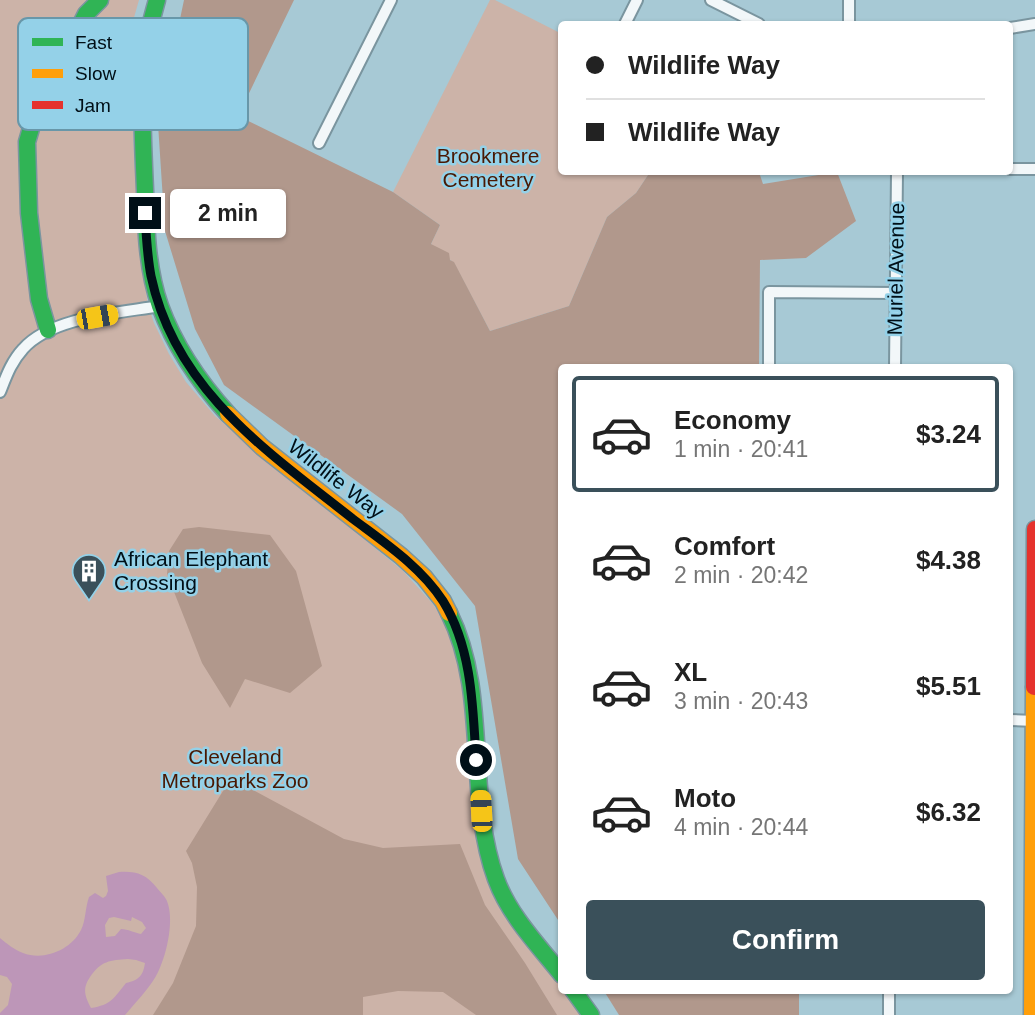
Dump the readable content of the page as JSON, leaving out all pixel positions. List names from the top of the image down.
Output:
{
  "streets": {
    "street": ["Muriel Avenue", "Wildlife Way"]
  },
  "parks": ["Brookmere Cemetery", "Cleveland Metroparks Zoo"],
  "places": {
    "building": ["African Elephant Crossing"]
  },
  "legend": ["Fast", "Slow", "Jam"],
  "page": {
    "banner": ["Wildlife Way", "Wildlife Way"],
    "bubble": "2 min",
    "list": [
      {
        "name": "Economy",
        "note": "1 min · 20:41",
        "value": "$3.24"
      },
      {
        "name": "Comfort",
        "note": "2 min · 20:42",
        "value": "$4.38"
      },
      {
        "name": "XL",
        "note": "3 min · 20:43",
        "value": "$5.51"
      },
      {
        "name": "Moto",
        "note": "4 min · 20:44",
        "value": "$6.32"
      }
    ],
    "buttons": "Confirm"
  }
}
